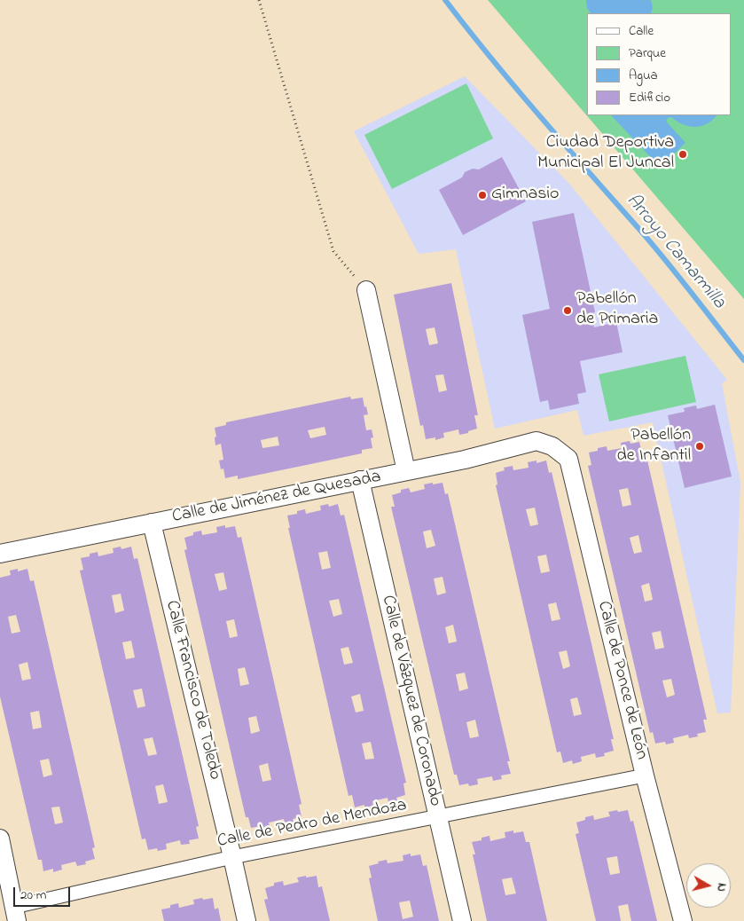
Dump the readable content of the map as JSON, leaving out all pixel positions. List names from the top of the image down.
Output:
{
  "streets": {
    "street": [
      "Calle de Jiménez de Quesada",
      "Calle de Ponce de León",
      "Calle Francisco de Toledo",
      "Calle de Vázquez de Coronado",
      "Calle de Pedro de Mendoza"
    ]
  },
  "crossings": [
    ["Calle de Jiménez de Quesada", "Calle de Ponce de León"],
    ["Calle de Jiménez de Quesada", "Calle Francisco de Toledo"],
    ["Calle de Jiménez de Quesada", "Calle de Vázquez de Coronado"],
    ["Calle de Ponce de León", "Calle de Pedro de Mendoza"],
    ["Calle Francisco de Toledo", "Calle de Pedro de Mendoza"],
    ["Calle de Vázquez de Coronado", "Calle de Pedro de Mendoza"]
  ],
  "water": ["Arroyo Camarmilla"],
  "places": [
    "Ciudad Deportiva Municipal El Juncal",
    "Gimnasio",
    "Pabellón de Primaria",
    "Pabellón de Infantil"
  ],
  "legend": [
    "Calle",
    "Parque",
    "Agua",
    "Edificio"
  ],
  "scale_bar": "20 m",
  "north": "right"
}
